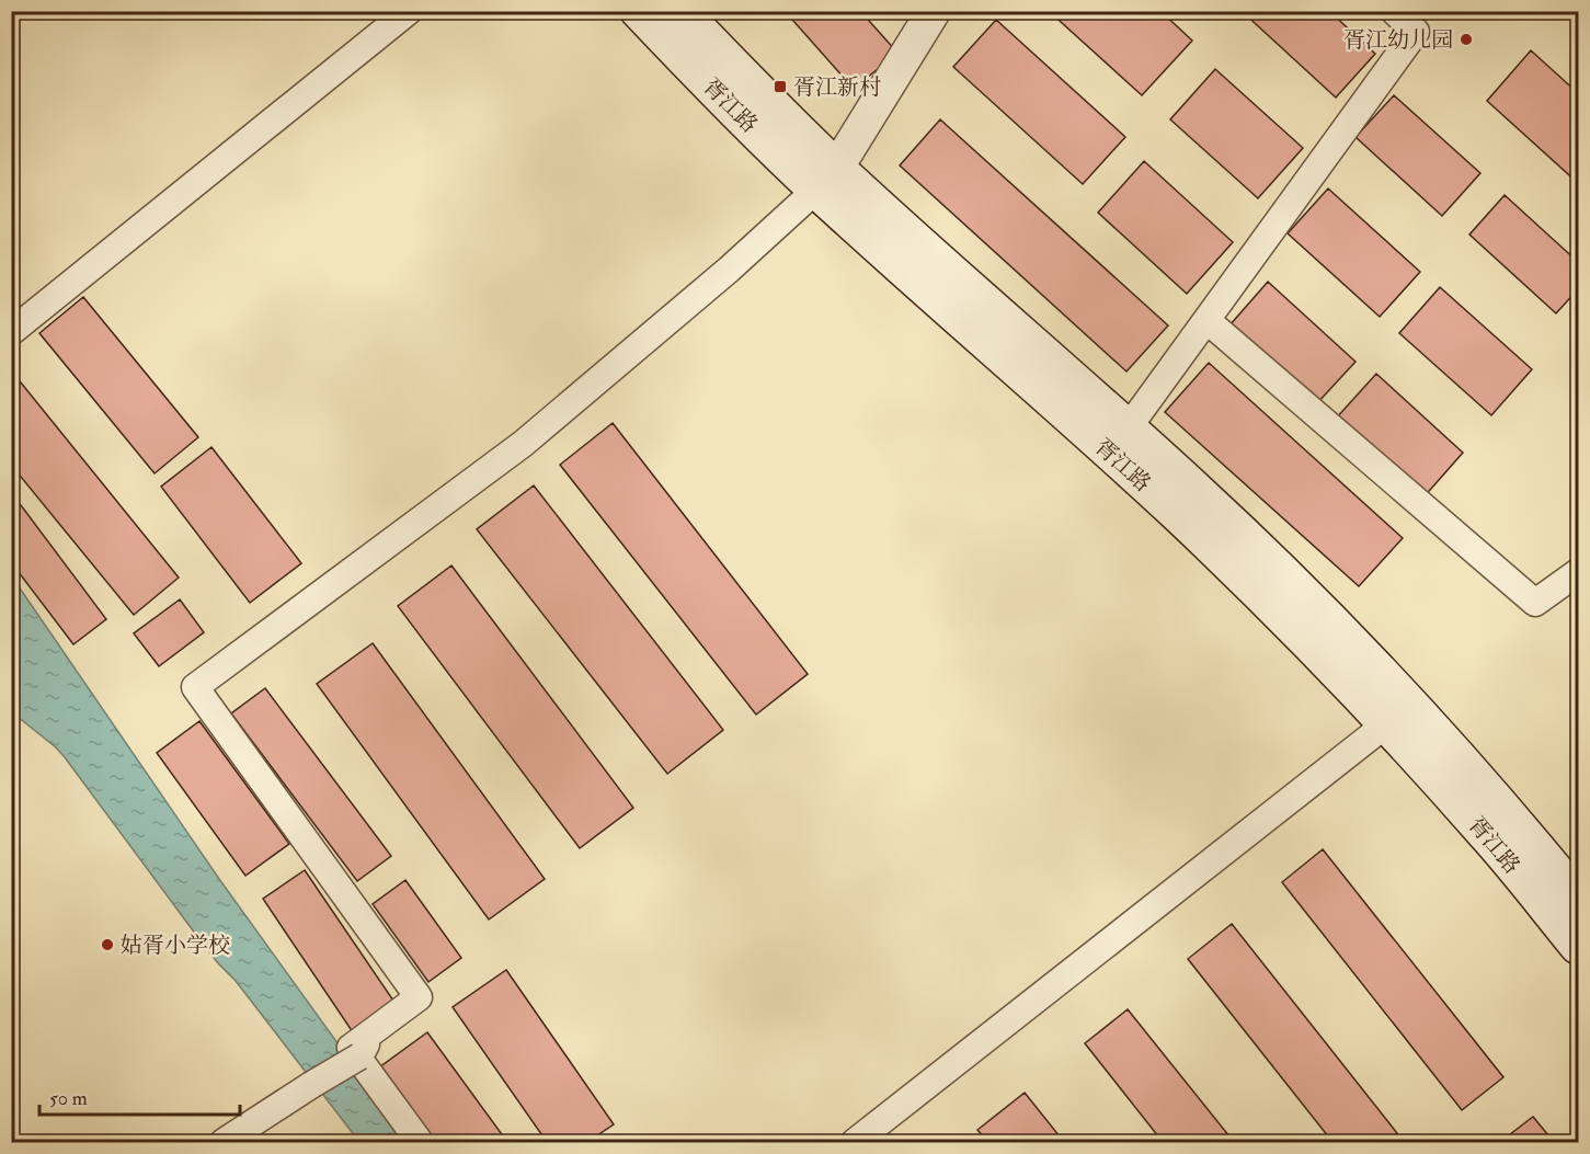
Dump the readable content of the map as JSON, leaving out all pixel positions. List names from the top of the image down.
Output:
{
  "streets": {
    "main road": ["胥江路"]
  },
  "places": {
    "other": ["胥江幼儿园", "姑胥小学校"],
    "transit": ["胥江新村"]
  },
  "scale_bar": "50 m"
}
